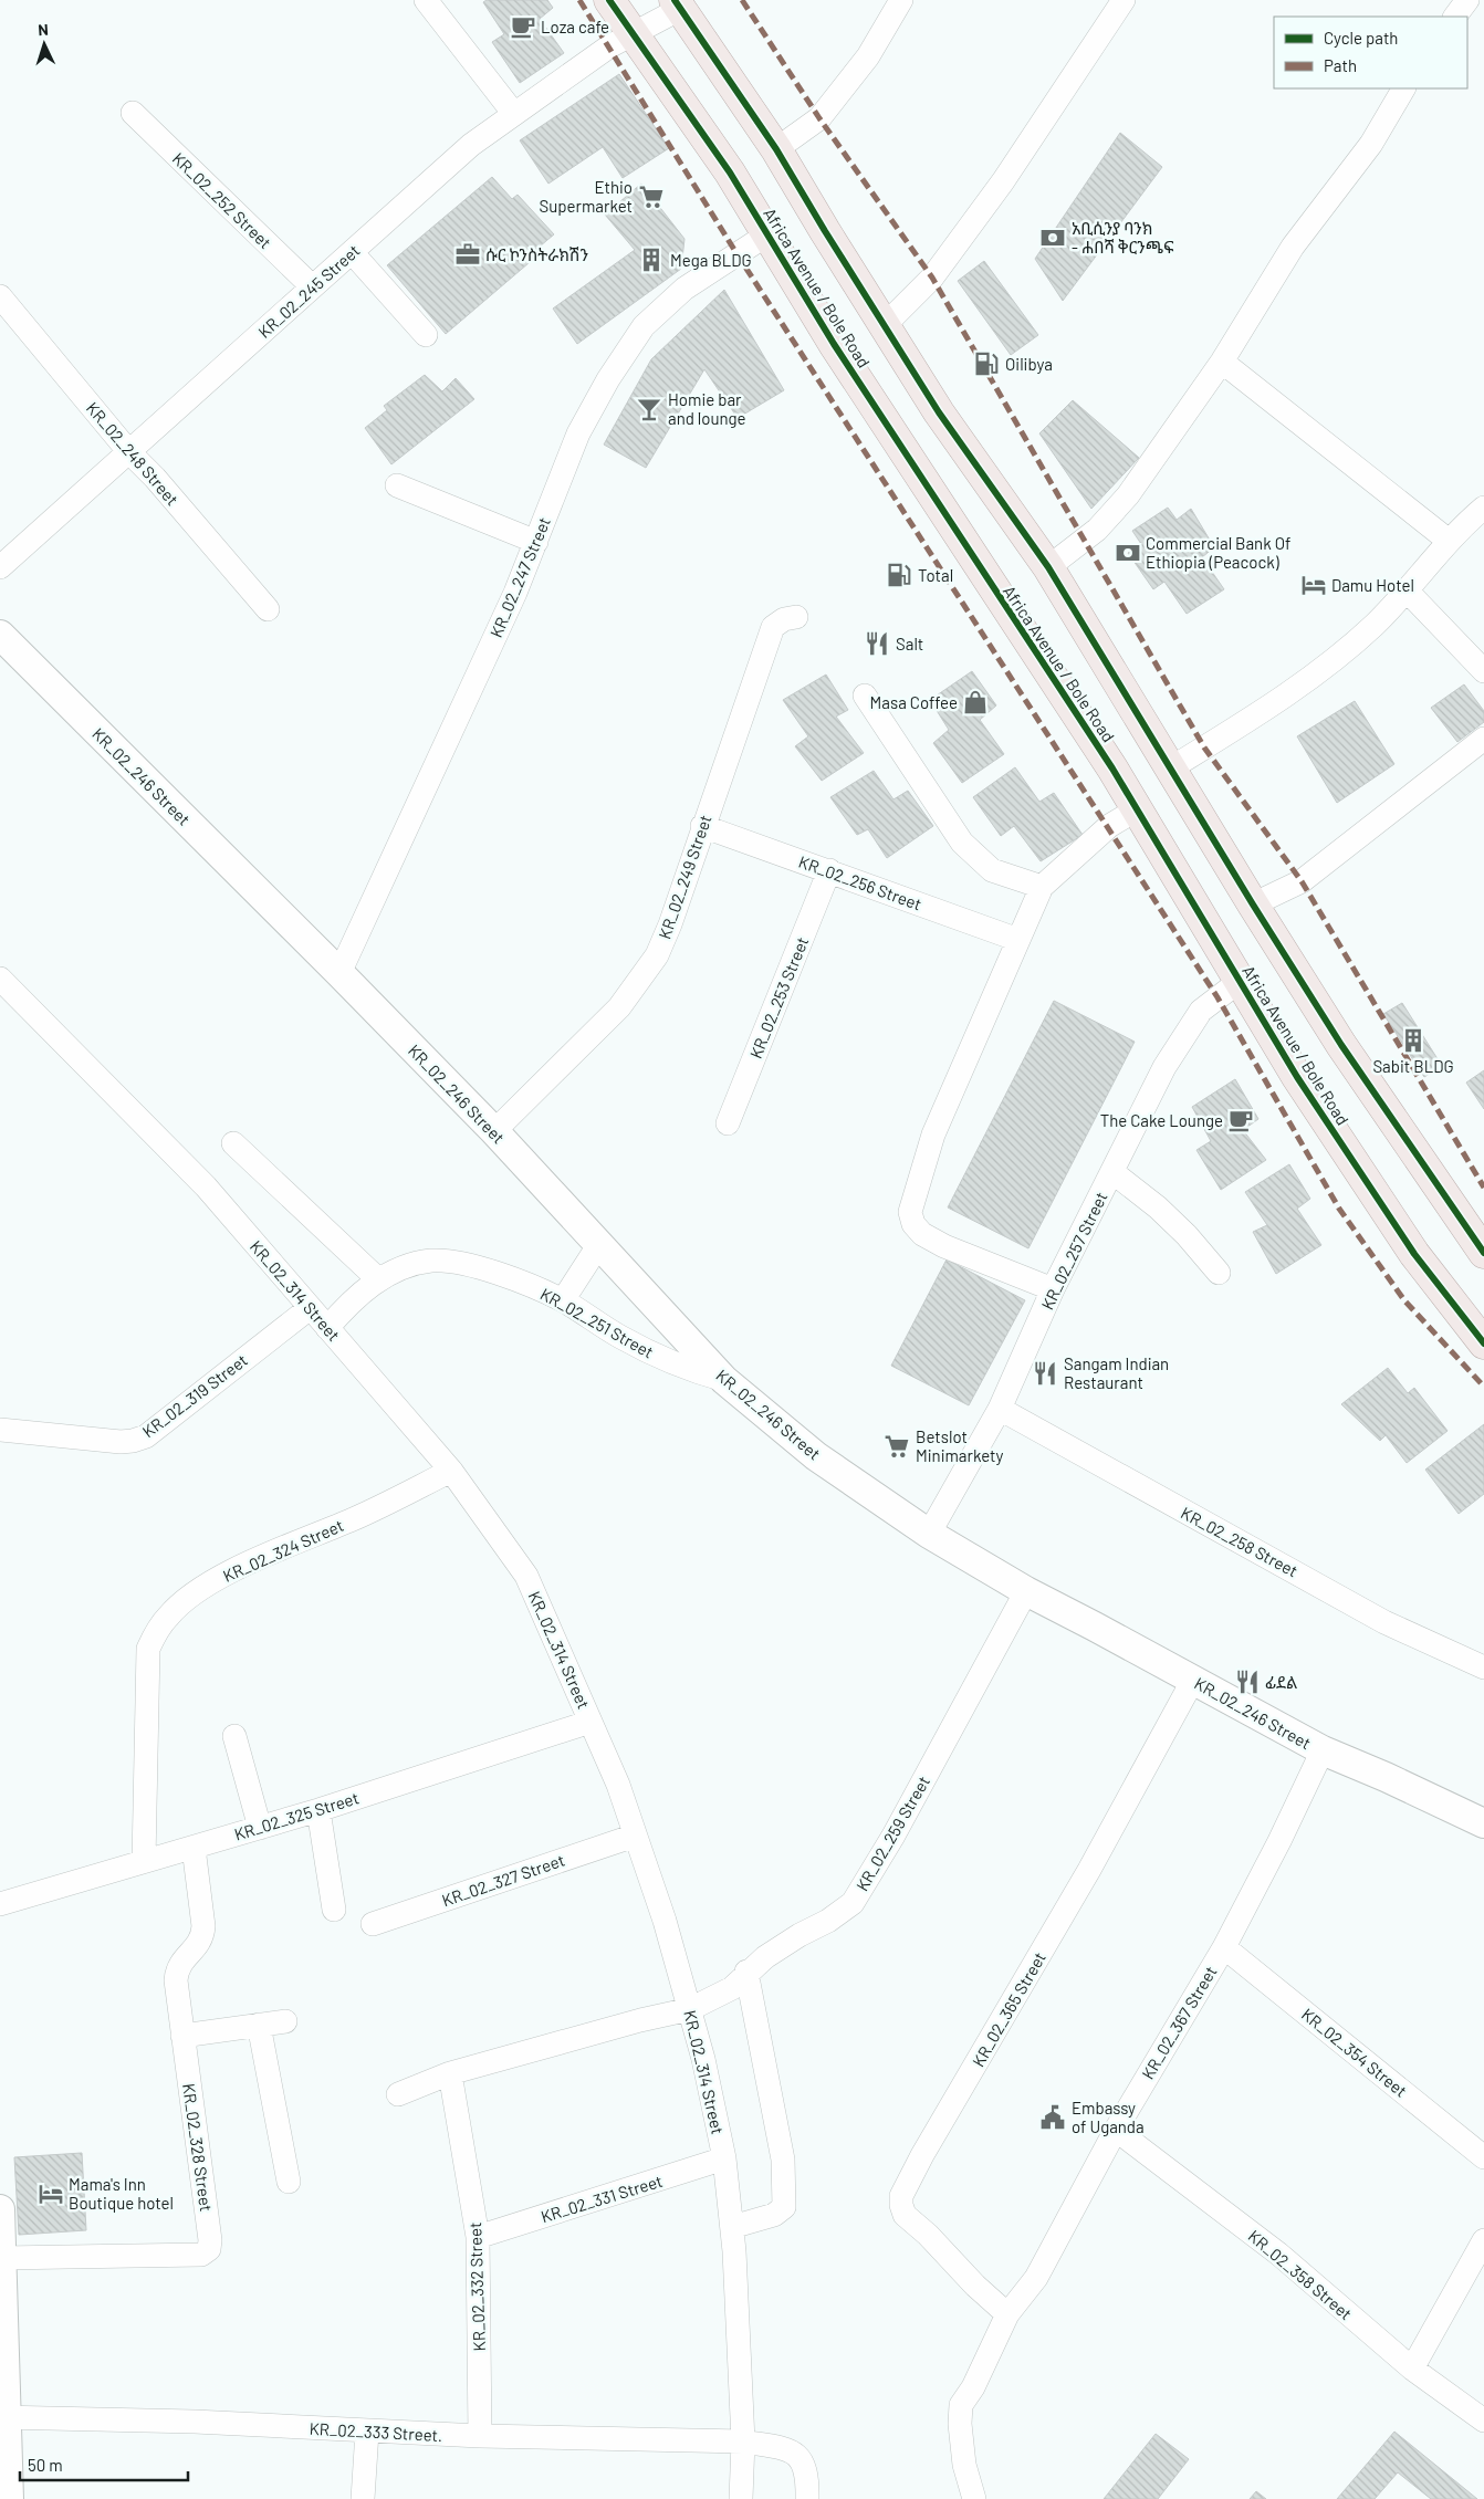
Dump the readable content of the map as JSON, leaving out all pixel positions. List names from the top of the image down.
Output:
{
  "streets": {
    "main road": ["Africa Avenue / Bole Road"],
    "street": [
      "KR_02_252 Street",
      "KR_02_245 Street",
      "KR_02_248 Street",
      "KR_02_247 Street",
      "KR_02_246 Street",
      "KR_02_249 Street",
      "KR_02_256 Street",
      "KR_02_253 Street",
      "KR_02_257 Street",
      "KR_02_314 Street",
      "KR_02_251 Street",
      "KR_02_319 Street",
      "KR_02_258 Street",
      "KR_02_324 Street",
      "KR_02_325 Street",
      "KR_02_259 Street",
      "KR_02_327 Street",
      "KR_02_365 Street",
      "KR_02_367 Street",
      "KR_02_354 Street",
      "KR_02_328 Street",
      "KR_02_331 Street",
      "KR_02_358 Street",
      "KR_02_332 Street",
      "KR_02_333 Street."
    ]
  },
  "crossings": [
    ["KR_02_252 Street", "KR_02_245 Street"],
    ["Africa Avenue / Bole Road", "KR_02_245 Street"],
    ["Africa Avenue / Bole Road", "KR_02_247 Street"],
    ["Africa Avenue / Bole Road", "KR_02_257 Street"],
    ["KR_02_245 Street", "KR_02_248 Street"],
    ["KR_02_247 Street", "KR_02_246 Street"],
    ["KR_02_246 Street", "KR_02_249 Street"],
    ["KR_02_246 Street", "KR_02_257 Street"],
    ["KR_02_246 Street", "KR_02_251 Street"],
    ["KR_02_246 Street", "KR_02_259 Street"],
    ["KR_02_246 Street", "KR_02_365 Street"],
    ["KR_02_246 Street", "KR_02_367 Street"],
    ["KR_02_249 Street", "KR_02_256 Street"],
    ["KR_02_256 Street", "KR_02_253 Street"],
    ["KR_02_257 Street", "KR_02_258 Street"],
    ["KR_02_314 Street", "KR_02_251 Street"],
    ["KR_02_314 Street", "KR_02_319 Street"],
    ["KR_02_314 Street", "KR_02_324 Street"],
    ["KR_02_314 Street", "KR_02_325 Street"],
    ["KR_02_314 Street", "KR_02_259 Street"],
    ["KR_02_314 Street", "KR_02_327 Street"],
    ["KR_02_314 Street", "KR_02_331 Street"],
    ["KR_02_314 Street", "KR_02_333 Street."],
    ["KR_02_324 Street", "KR_02_325 Street"],
    ["KR_02_325 Street", "KR_02_328 Street"],
    ["KR_02_365 Street", "KR_02_367 Street"],
    ["KR_02_367 Street", "KR_02_354 Street"],
    ["KR_02_367 Street", "KR_02_358 Street"],
    ["KR_02_331 Street", "KR_02_332 Street"],
    ["KR_02_332 Street", "KR_02_333 Street."]
  ],
  "places": {
    "cafe": ["Loza cafe", "The Cake Lounge"],
    "supermarket": ["Ethio Supermarket", "Betslot Minimarkety"],
    "bank": ["አቢሲንያ ባንክ - ሐበሻ ቅርንጫፍ", "Commercial Bank Of Ethiopia (Peacock)"],
    "office": ["ሱር ኮንስትራክሽን"],
    "building": ["Mega BLDG", "Sabit BLDG"],
    "fuel station": ["Oilibya", "Total"],
    "bar": ["Homie bar and lounge"],
    "hotel": ["Damu Hotel", "Mama's Inn Boutique hotel"],
    "restaurant": ["Salt", "Sangam Indian Restaurant", "ፊደል"],
    "shop": ["Masa Coffee"],
    "public building": ["Embassy of Uganda"]
  },
  "legend": ["Cycle path", "Path"],
  "scale_bar": "50 m",
  "north": "top"
}
